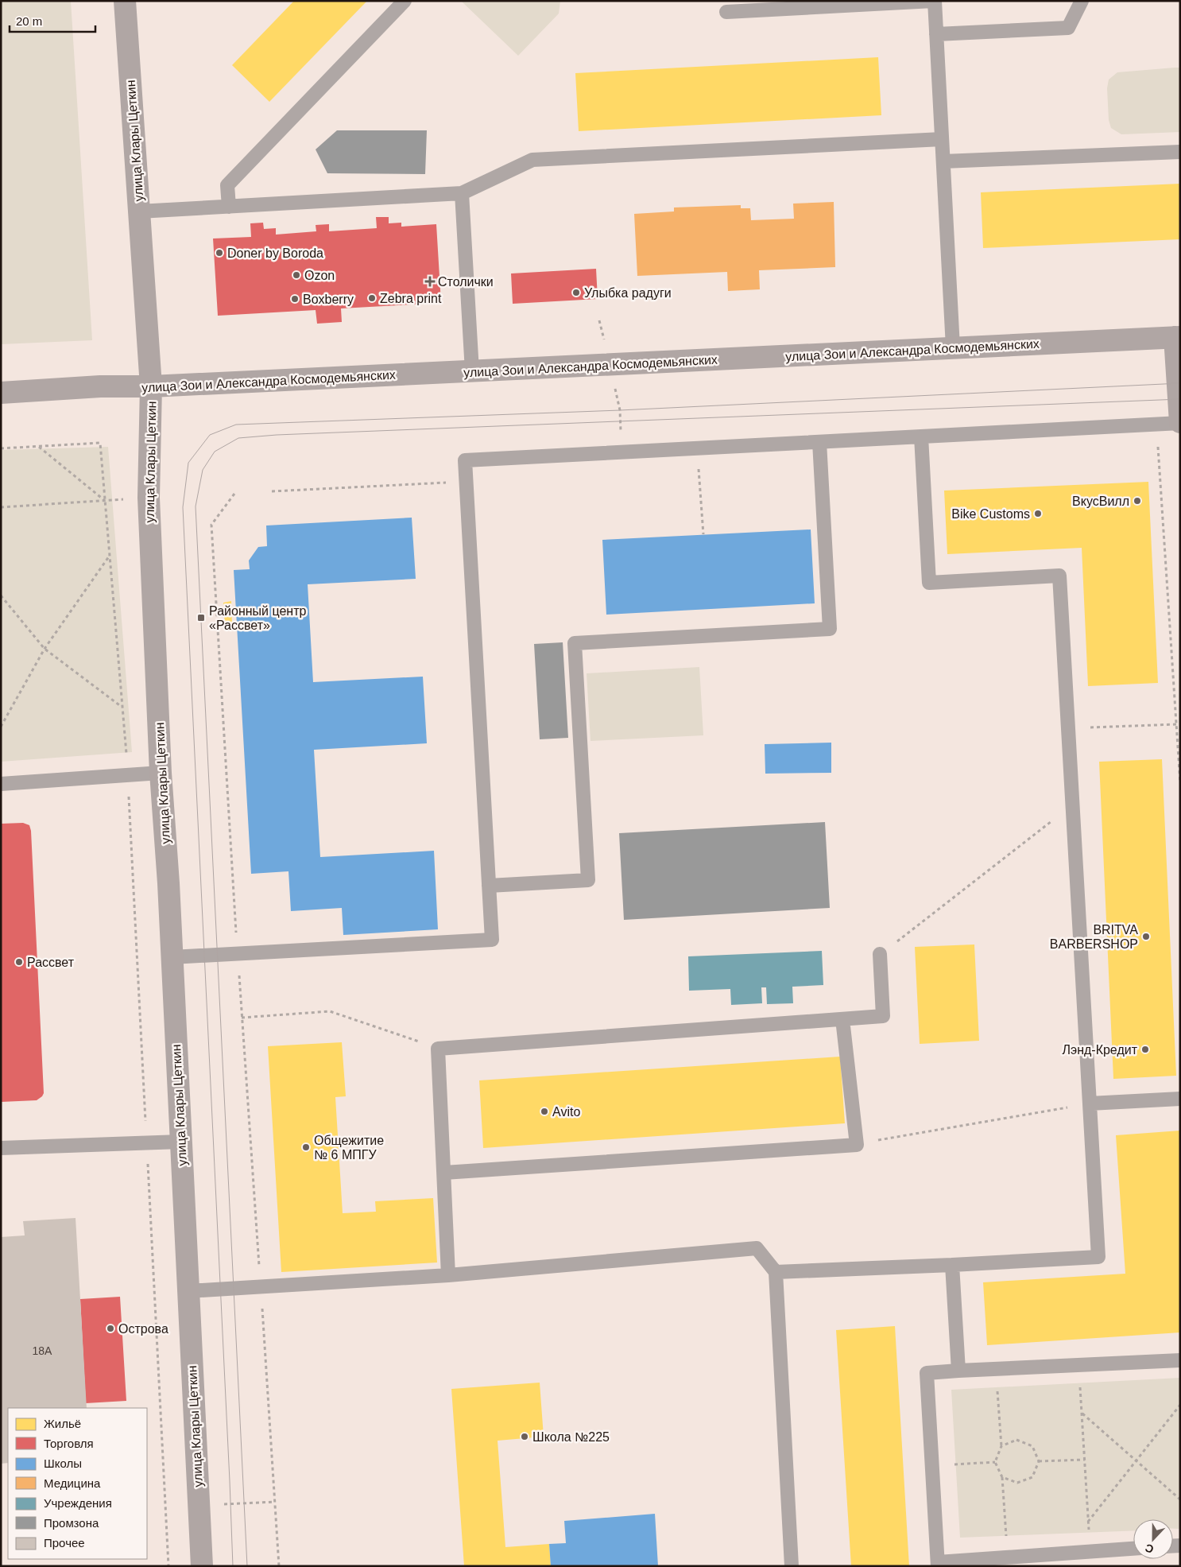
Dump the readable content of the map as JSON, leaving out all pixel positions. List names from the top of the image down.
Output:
{
  "streets": {
    "street": ["улица Клары Цеткин", "улица Зои и Александра Космодемьянских"]
  },
  "crossings": [
    ["улица Клары Цеткин", "улица Зои и Александра Космодемьянских"]
  ],
  "places": {
    "other": [
      "Doner by Boroda",
      "Ozon",
      "Улыбка радуги",
      "Zebra print",
      "Boxberry",
      "ВкусВилл",
      "Bike Customs",
      "BRITVA BARBERSHOP",
      "Рассвет",
      "Лэнд-Кредит",
      "Avito",
      "Общежитие № 6 МПГУ",
      "Острова",
      "Школа №225"
    ],
    "health": ["Столички"],
    "transit": ["Районный центр «Рассвет»"]
  },
  "house_numbers": ["18А"],
  "legend": [
    "Жильё",
    "Торговля",
    "Школы",
    "Медицина",
    "Учреждения",
    "Промзона",
    "Прочее"
  ],
  "scale_bar": "20 m",
  "north": "bottom"
}
